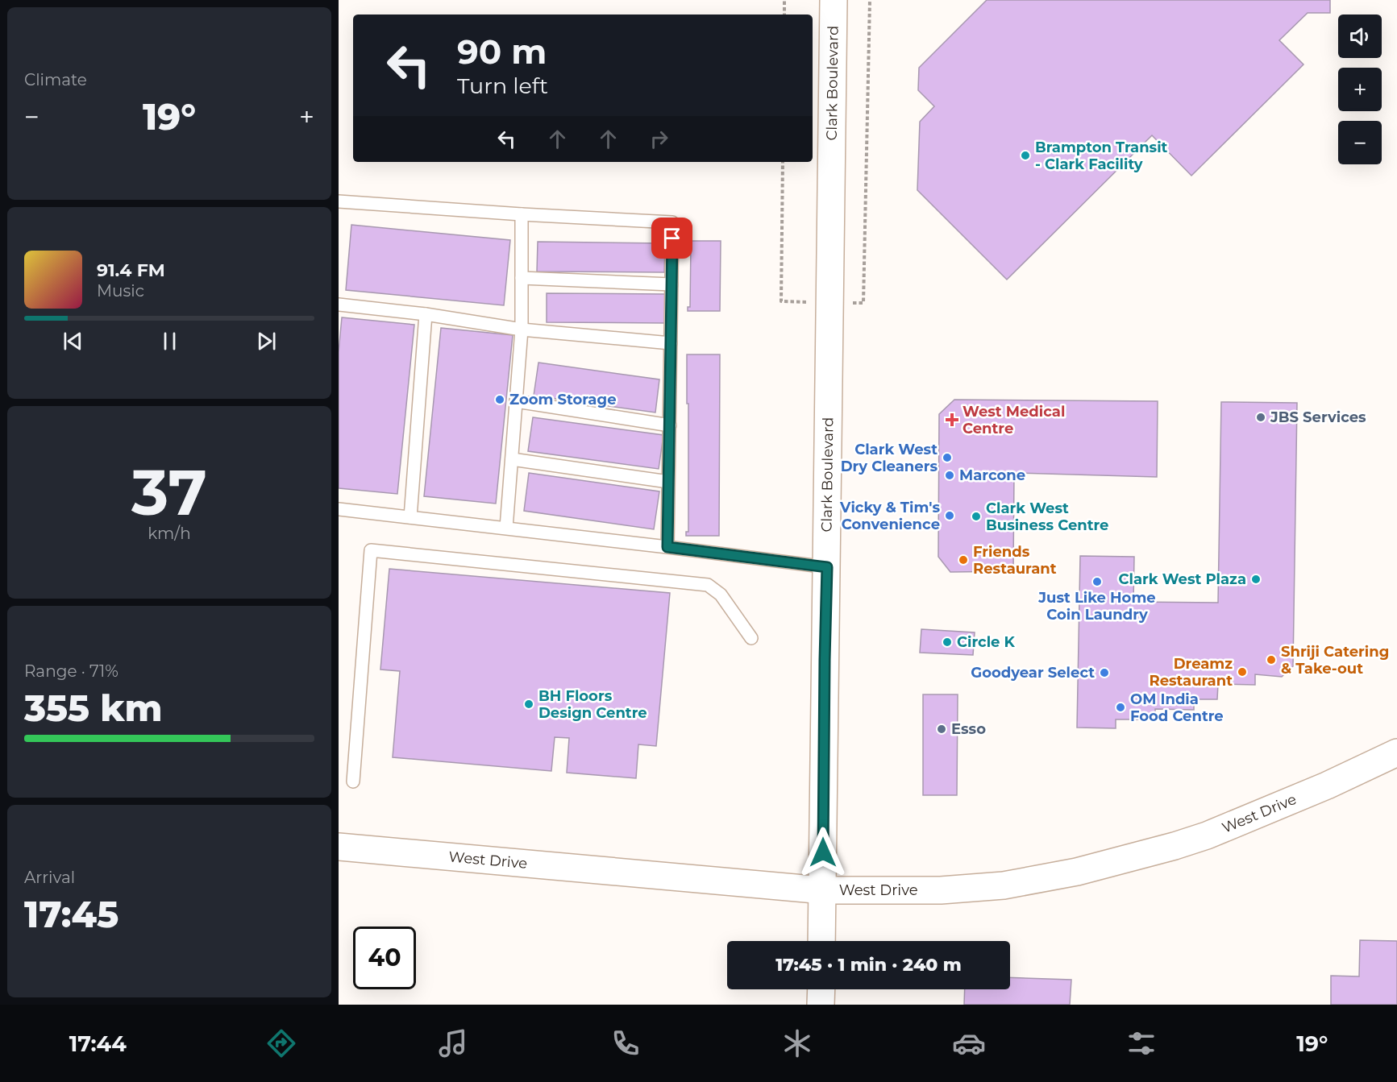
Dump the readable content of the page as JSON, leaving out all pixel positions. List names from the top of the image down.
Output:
{
  "streets": {
    "street": ["Clark Boulevard", "West Drive"]
  },
  "crossings": [
    ["Clark Boulevard", "West Drive"]
  ],
  "places": {
    "other": [
      "Brampton Transit - Clark Facility",
      "Zoom Storage",
      "JBS Services",
      "Clark West Dry Cleaners",
      "Marcone",
      "Vicky & Tim's Convenience",
      "Clark West Business Centre",
      "Friends Restaurant",
      "Clark West Plaza",
      "Just Like Home Coin Laundry",
      "Circle K",
      "Shriji Catering & Take-out",
      "Dreamz Restaurant",
      "Goodyear Select",
      "BH Floors Design Centre",
      "OM India Food Centre",
      "Esso"
    ],
    "health": ["West Medical Centre"]
  },
  "page": {
    "tile": [
      "Climate",
      ["37", "km/h"],
      ["Range · 71%", "355 km"],
      ["Arrival", "17:45"]
    ],
    "map_buttons": ["+", "−"],
    "turn": ["90 m", "Turn left"],
    "heat": ["−", "19°", "+"],
    "song": ["91.4 FM", "Music"],
    "limit": "40",
    "trip": "17:45 · 1 min · 240 m",
    "tabs": ["17:44", "19°"]
  }
}
